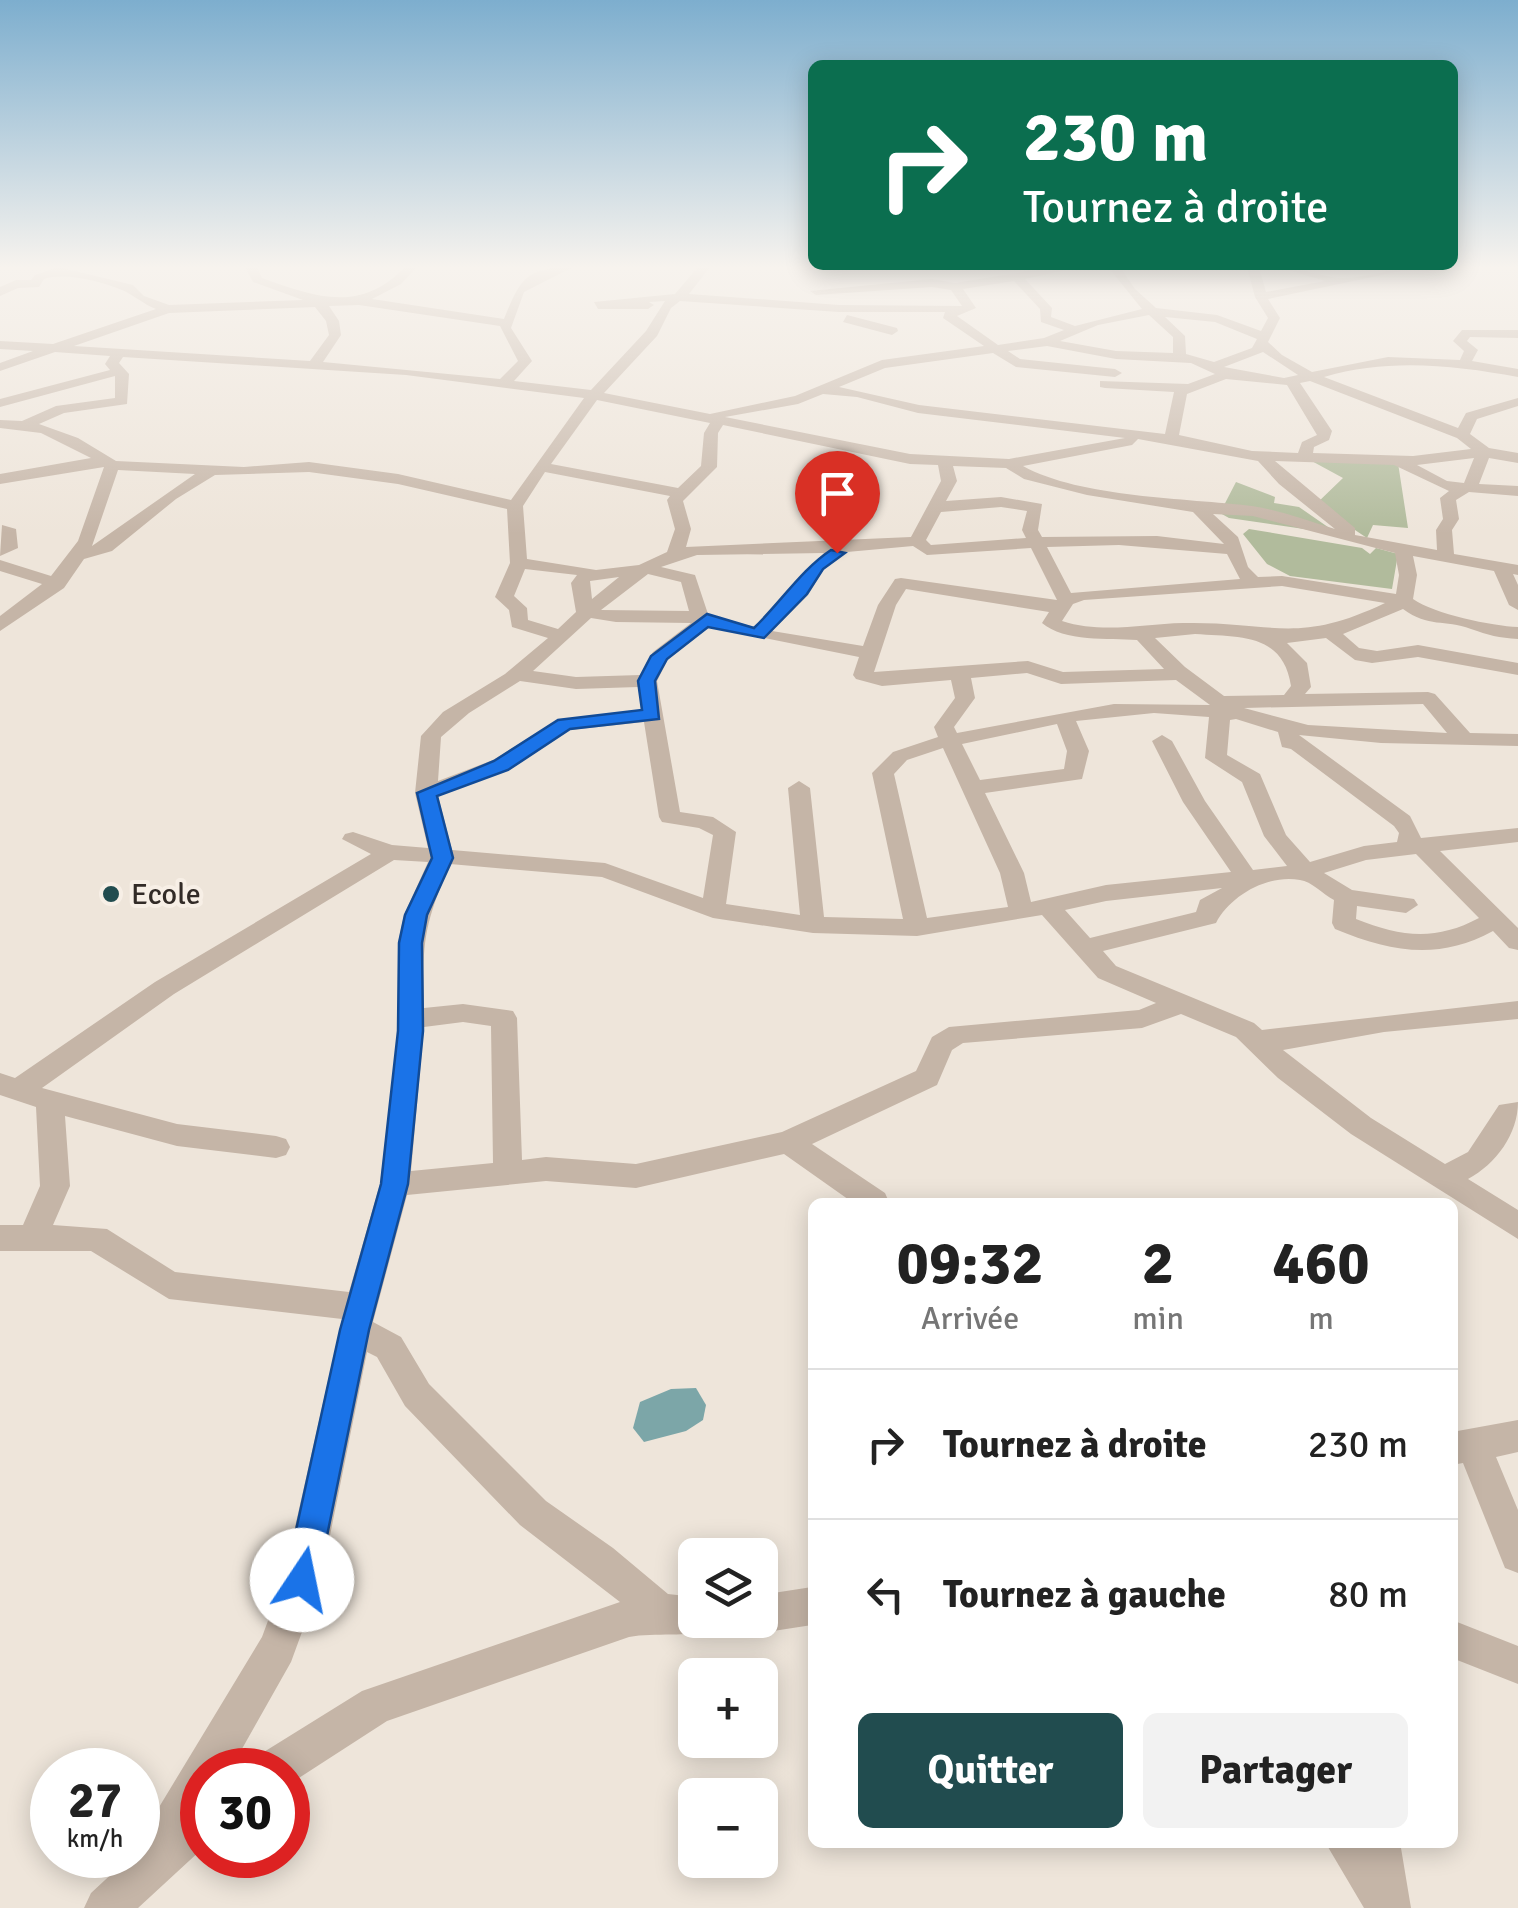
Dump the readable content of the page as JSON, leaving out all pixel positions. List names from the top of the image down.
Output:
{
  "places": ["Ecole"],
  "page": {
    "turn": ["230 m", "Tournez à droite"],
    "eta": [
      "09:32",
      "Arrivée",
      "2",
      "min",
      "460",
      "m"
    ],
    "list": [
      {
        "name": "Tournez à droite",
        "value": "230 m"
      },
      {
        "name": "Tournez à gauche",
        "value": "80 m"
      }
    ],
    "map_buttons": ["+", "−"],
    "buttons": ["Quitter", "Partager"],
    "speed": "27 km/h",
    "limit": "30"
  }
}
